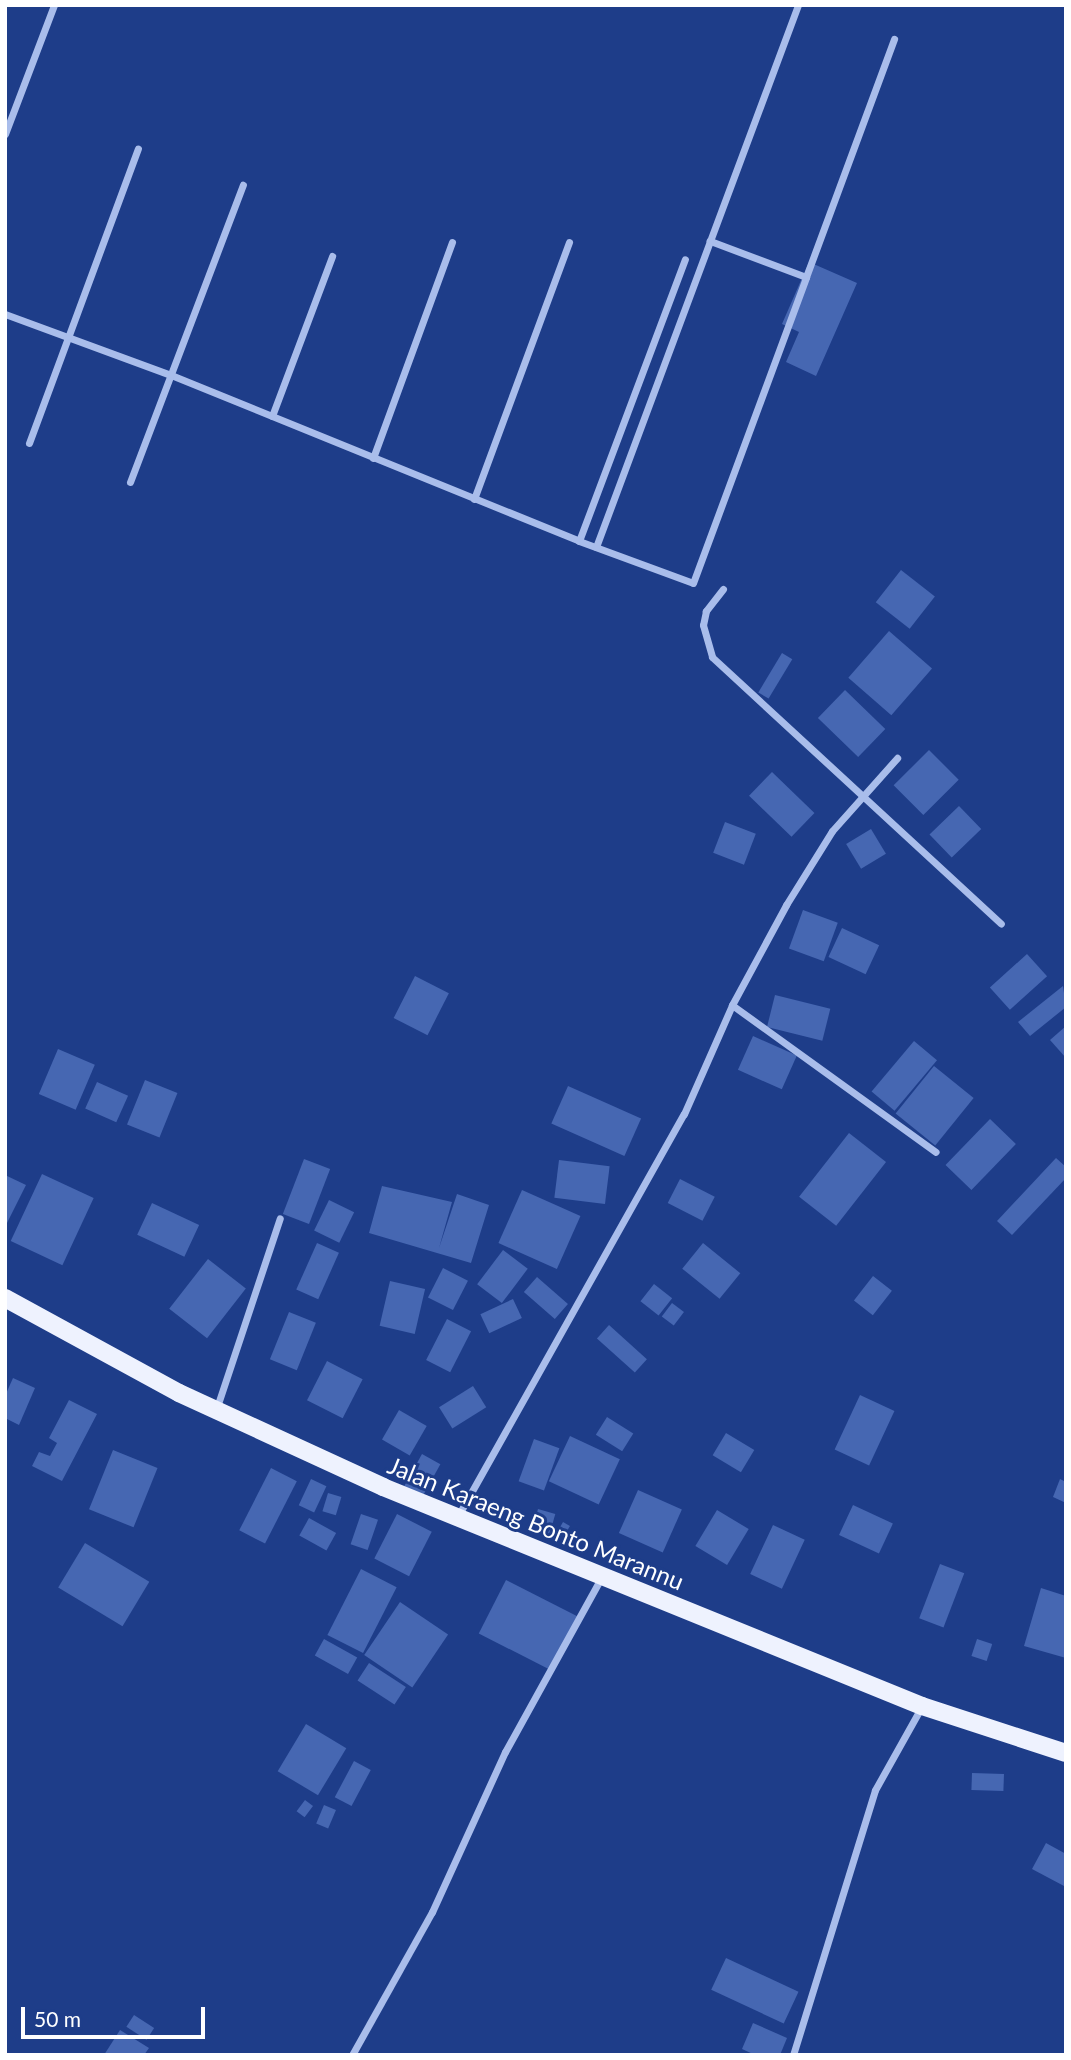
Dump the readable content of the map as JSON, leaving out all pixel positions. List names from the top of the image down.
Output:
{
  "streets": {
    "main road": ["Jalan Karaeng Bonto Marannu"]
  },
  "scale_bar": "50 m"
}
